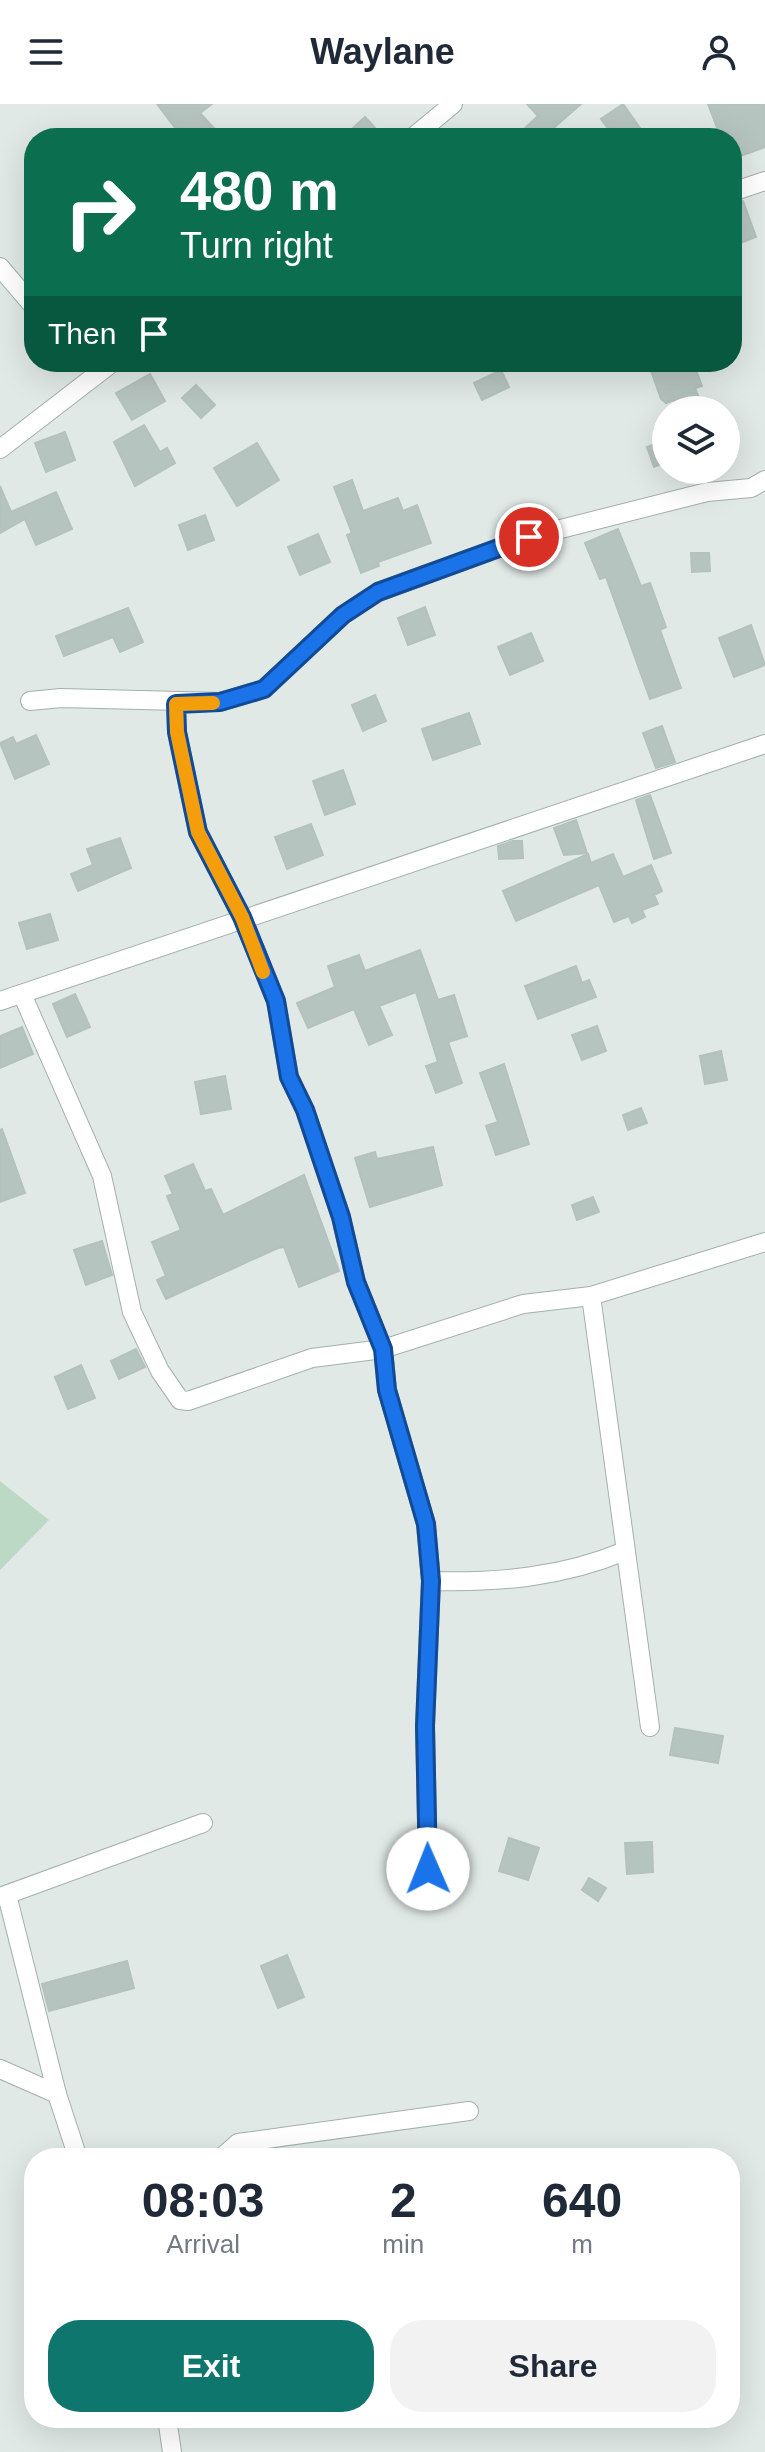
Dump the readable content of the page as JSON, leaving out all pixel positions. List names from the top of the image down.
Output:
{
  "page": {
    "header": "Waylane",
    "turn": ["480 m", "Turn right"],
    "then": "Then",
    "eta": [
      "08:03",
      "Arrival",
      "2",
      "min",
      "640",
      "m"
    ],
    "buttons": ["Exit", "Share"]
  }
}
